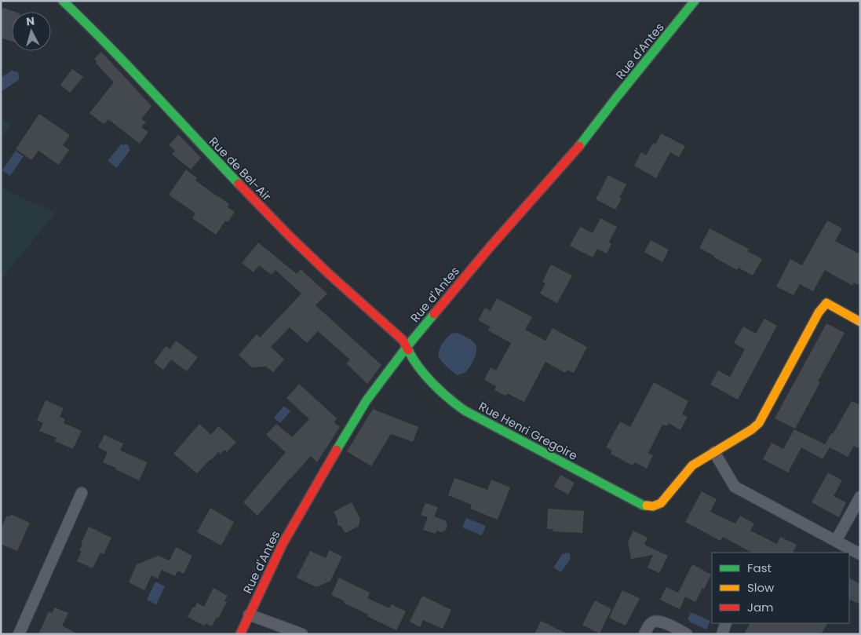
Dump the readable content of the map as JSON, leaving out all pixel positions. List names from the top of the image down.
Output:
{
  "streets": {
    "street": ["Rue d'Antes", "Rue de Bel-Air", "Rue Henri Gregoire"]
  },
  "crossings": [
    ["Rue d'Antes", "Rue de Bel-Air"],
    ["Rue d'Antes", "Rue Henri Gregoire"],
    ["Rue de Bel-Air", "Rue Henri Gregoire"]
  ],
  "legend": ["Fast", "Slow", "Jam"],
  "north": "top"
}
